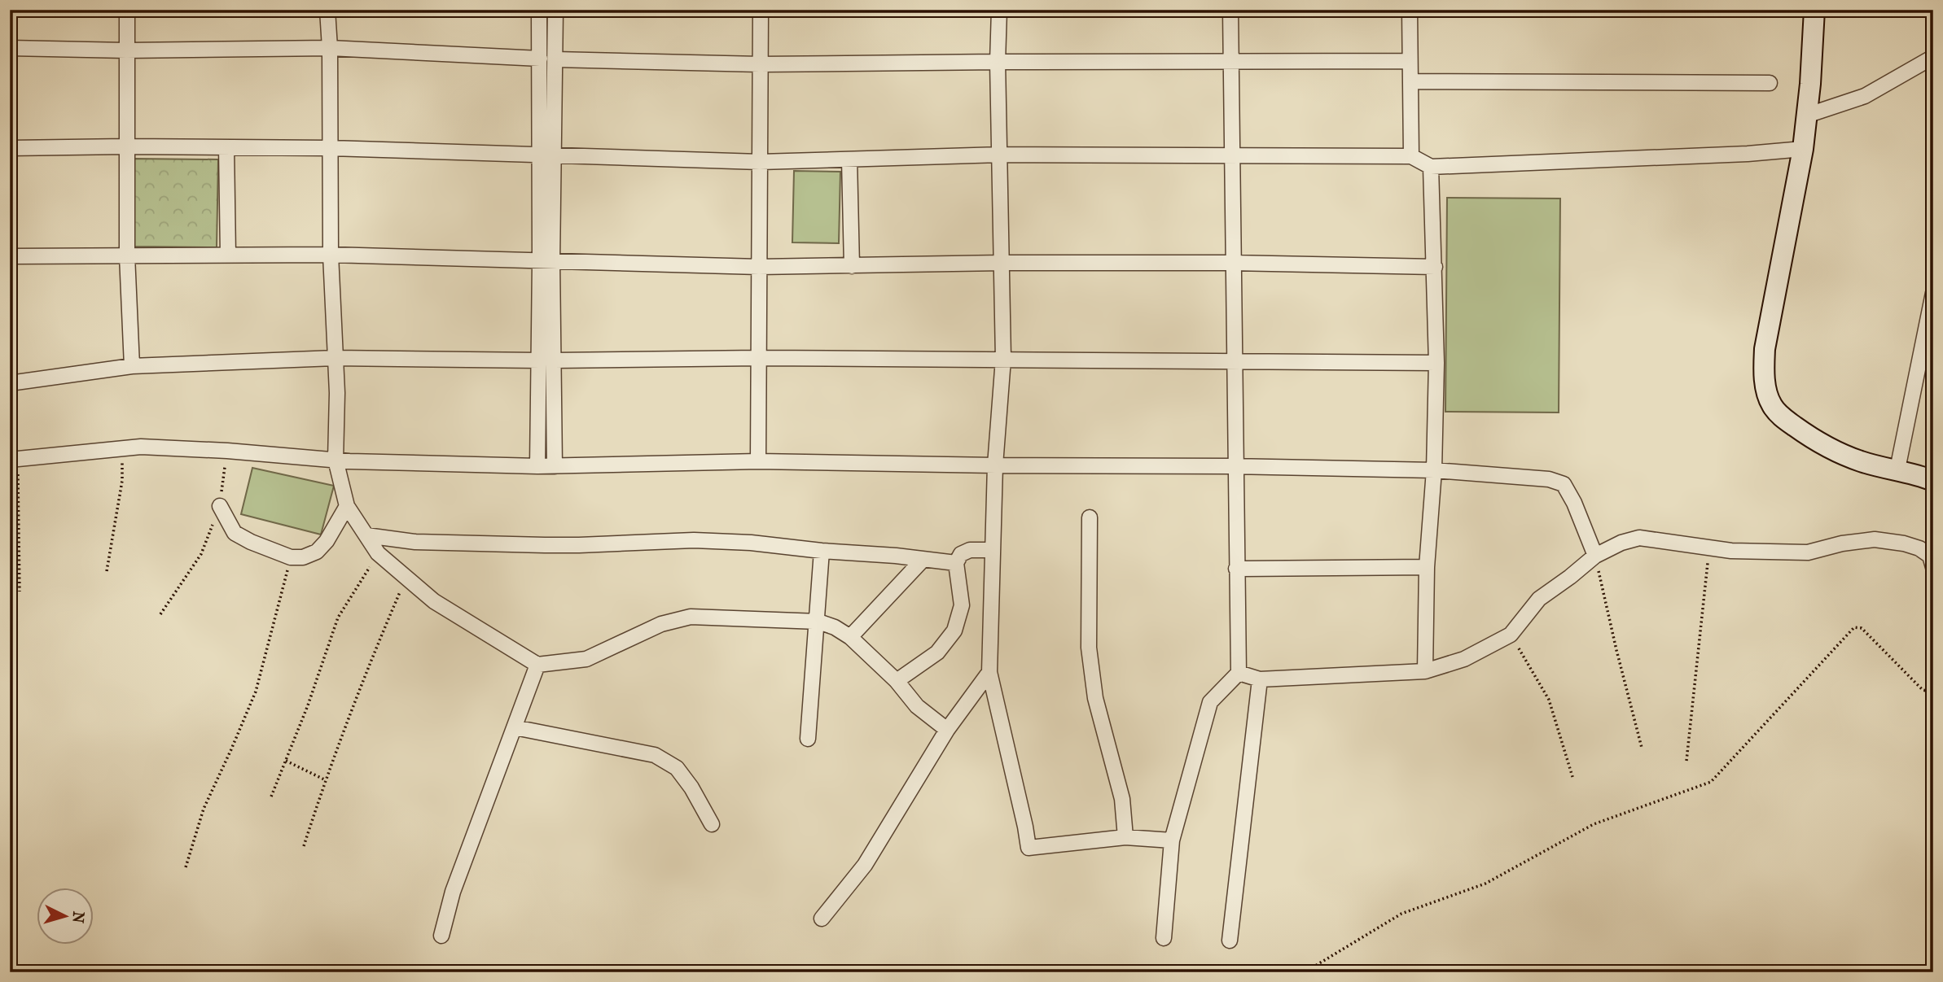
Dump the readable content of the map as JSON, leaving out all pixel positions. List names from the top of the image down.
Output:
{
  "north": "right"
}
